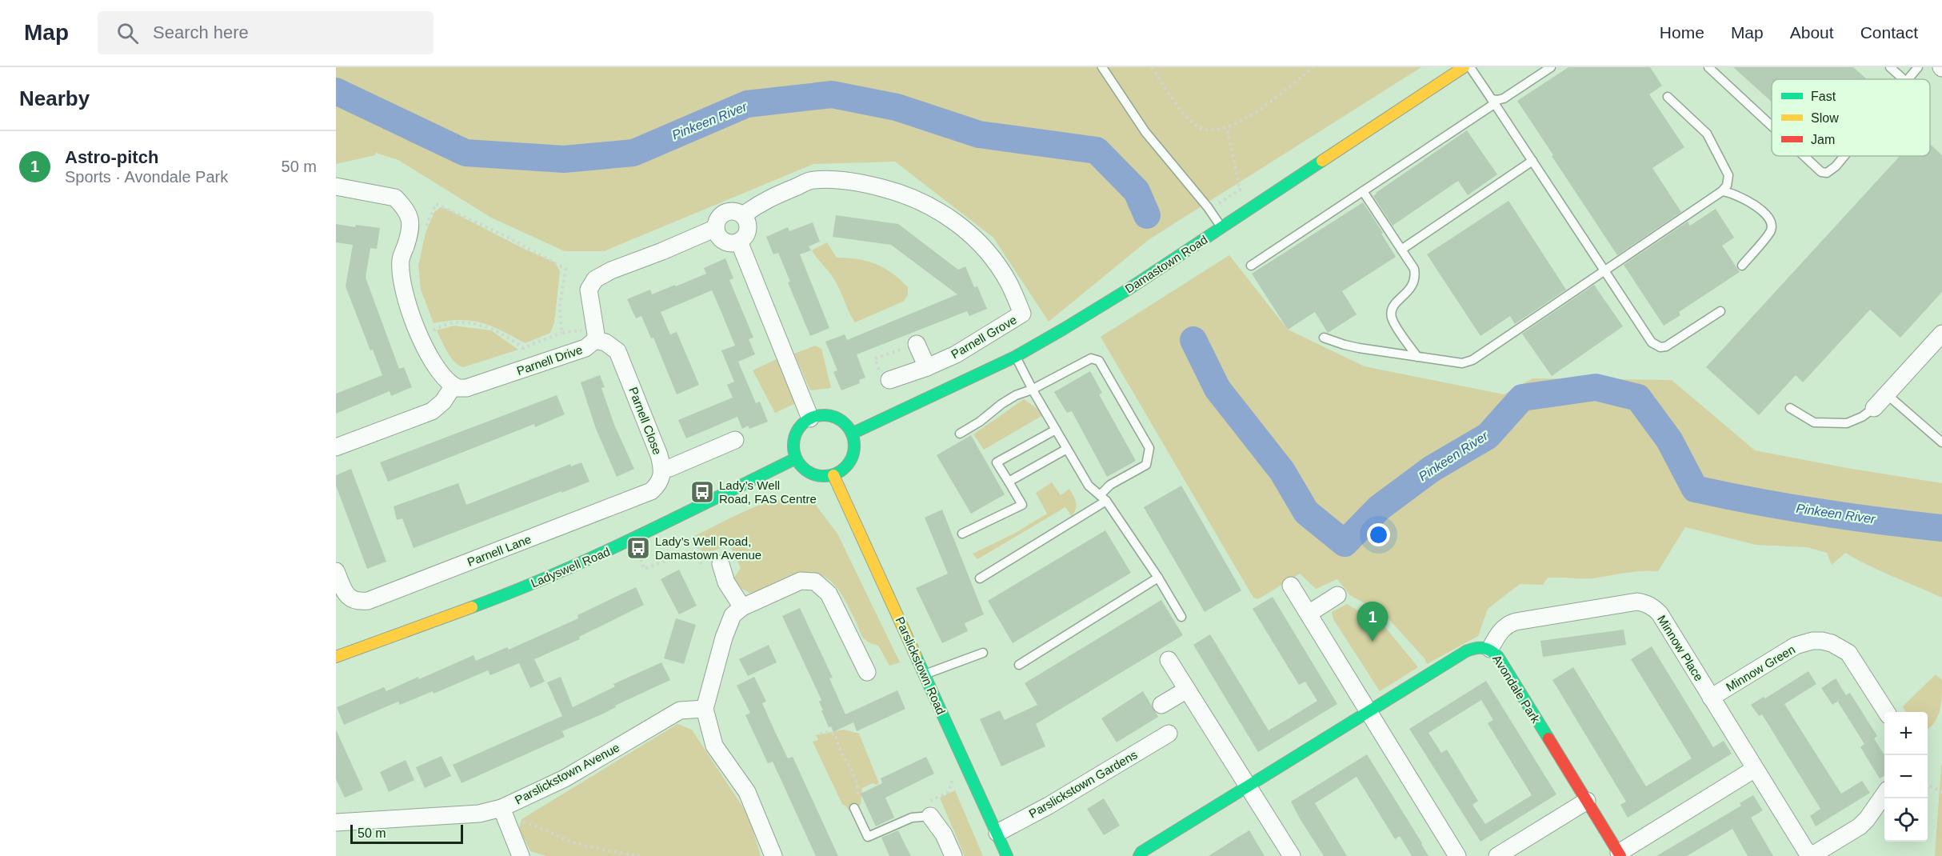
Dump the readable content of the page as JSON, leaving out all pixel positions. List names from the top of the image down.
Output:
{
  "streets": {
    "street": [
      "Damastown Road",
      "Parnell Grove",
      "Parnell Drive",
      "Parnell Close",
      "Parnell Lane",
      "Ladyswell Road",
      "Minnow Place",
      "Parslickstown Road",
      "Minnow Green",
      "Avondale Park",
      "Parslickstown Avenue",
      "Parslickstown Gardens"
    ]
  },
  "crossings": [
    ["Damastown Road", "Ladyswell Road"],
    ["Damastown Road", "Parslickstown Road"],
    ["Parnell Drive", "Parnell Close"],
    ["Parnell Close", "Parnell Lane"],
    ["Ladyswell Road", "Parslickstown Road"],
    ["Minnow Place", "Minnow Green"],
    ["Minnow Place", "Avondale Park"],
    ["Parslickstown Road", "Parslickstown Gardens"]
  ],
  "water": ["Pinkeen River"],
  "places": {
    "bus stop": ["Lady’s Well Road, FAS Centre", "Lady’s Well Road, Damastown Avenue"]
  },
  "legend": ["Fast", "Slow", "Jam"],
  "scale_bar": "50 m",
  "page": {
    "header": "Map",
    "search": "Search here",
    "nav": [
      "Home",
      "Map",
      "About",
      "Contact"
    ],
    "heading": "Nearby",
    "list": [
      {
        "mark": "1",
        "name": "Astro-pitch",
        "note": "Sports · Avondale Park",
        "value": "50 m"
      }
    ],
    "pins": "1",
    "map_buttons": ["+", "−"],
    "scale": "50 m"
  }
}
